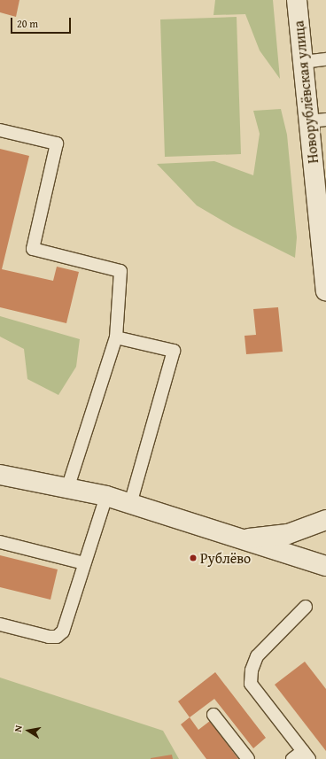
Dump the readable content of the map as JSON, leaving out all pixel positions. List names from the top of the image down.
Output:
{
  "streets": {
    "street": ["Новорублёвская улица"]
  },
  "places": ["Рублёво"],
  "scale_bar": "20 m",
  "north": "left"
}
